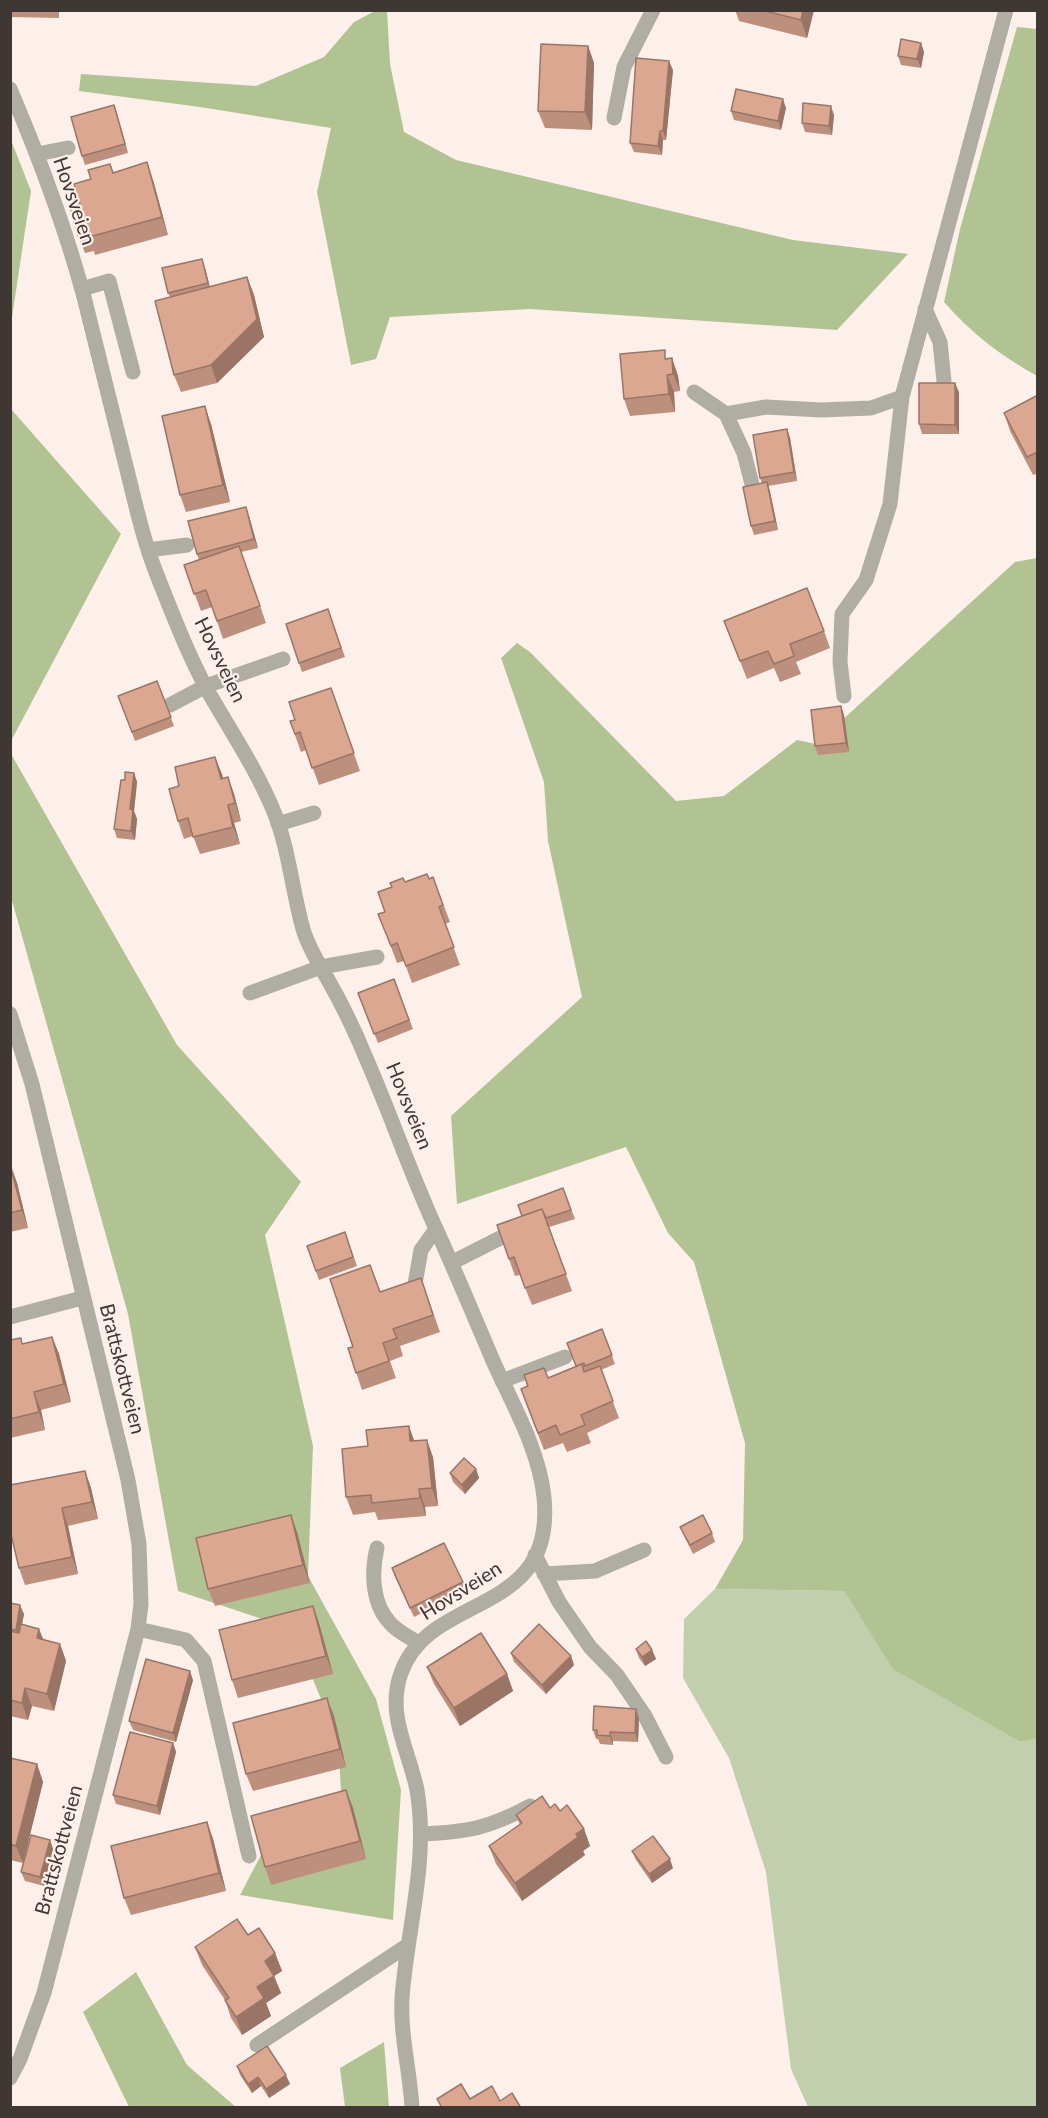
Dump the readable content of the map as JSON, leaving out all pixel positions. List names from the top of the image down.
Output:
{
  "streets": {
    "street": ["Hovsveien", "Brattskottveien"]
  }
}
